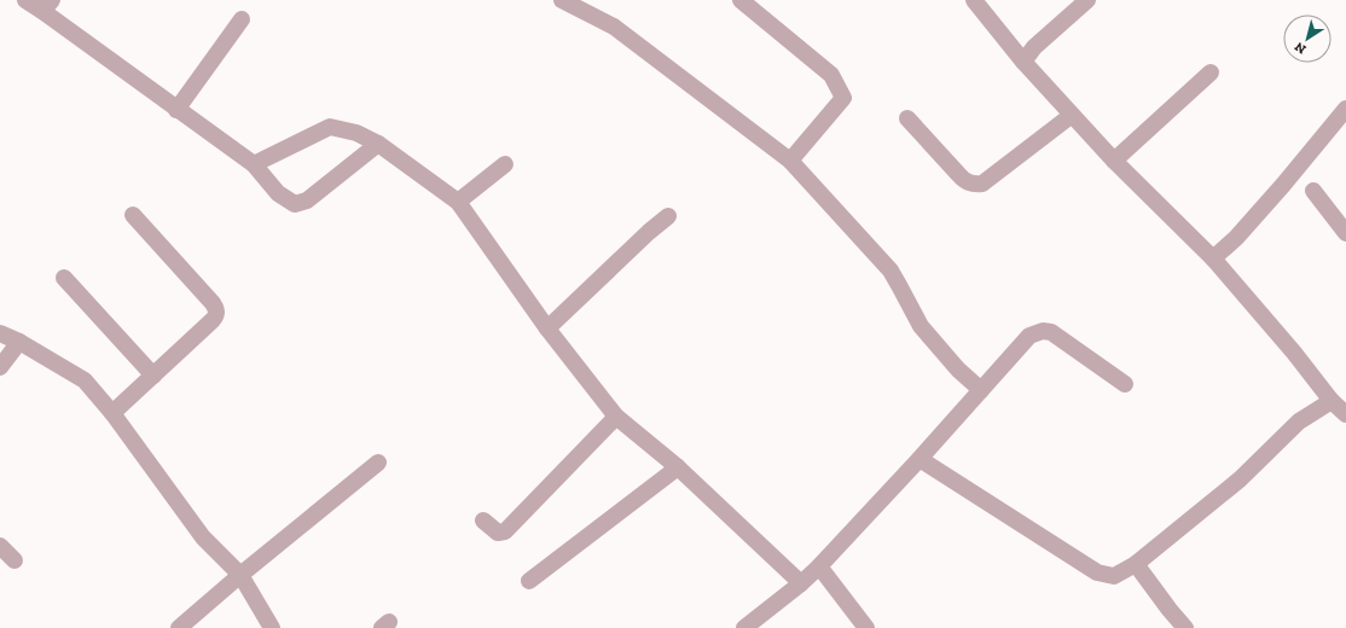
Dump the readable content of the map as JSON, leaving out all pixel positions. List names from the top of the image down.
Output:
{
  "north": "bottom left"
}
